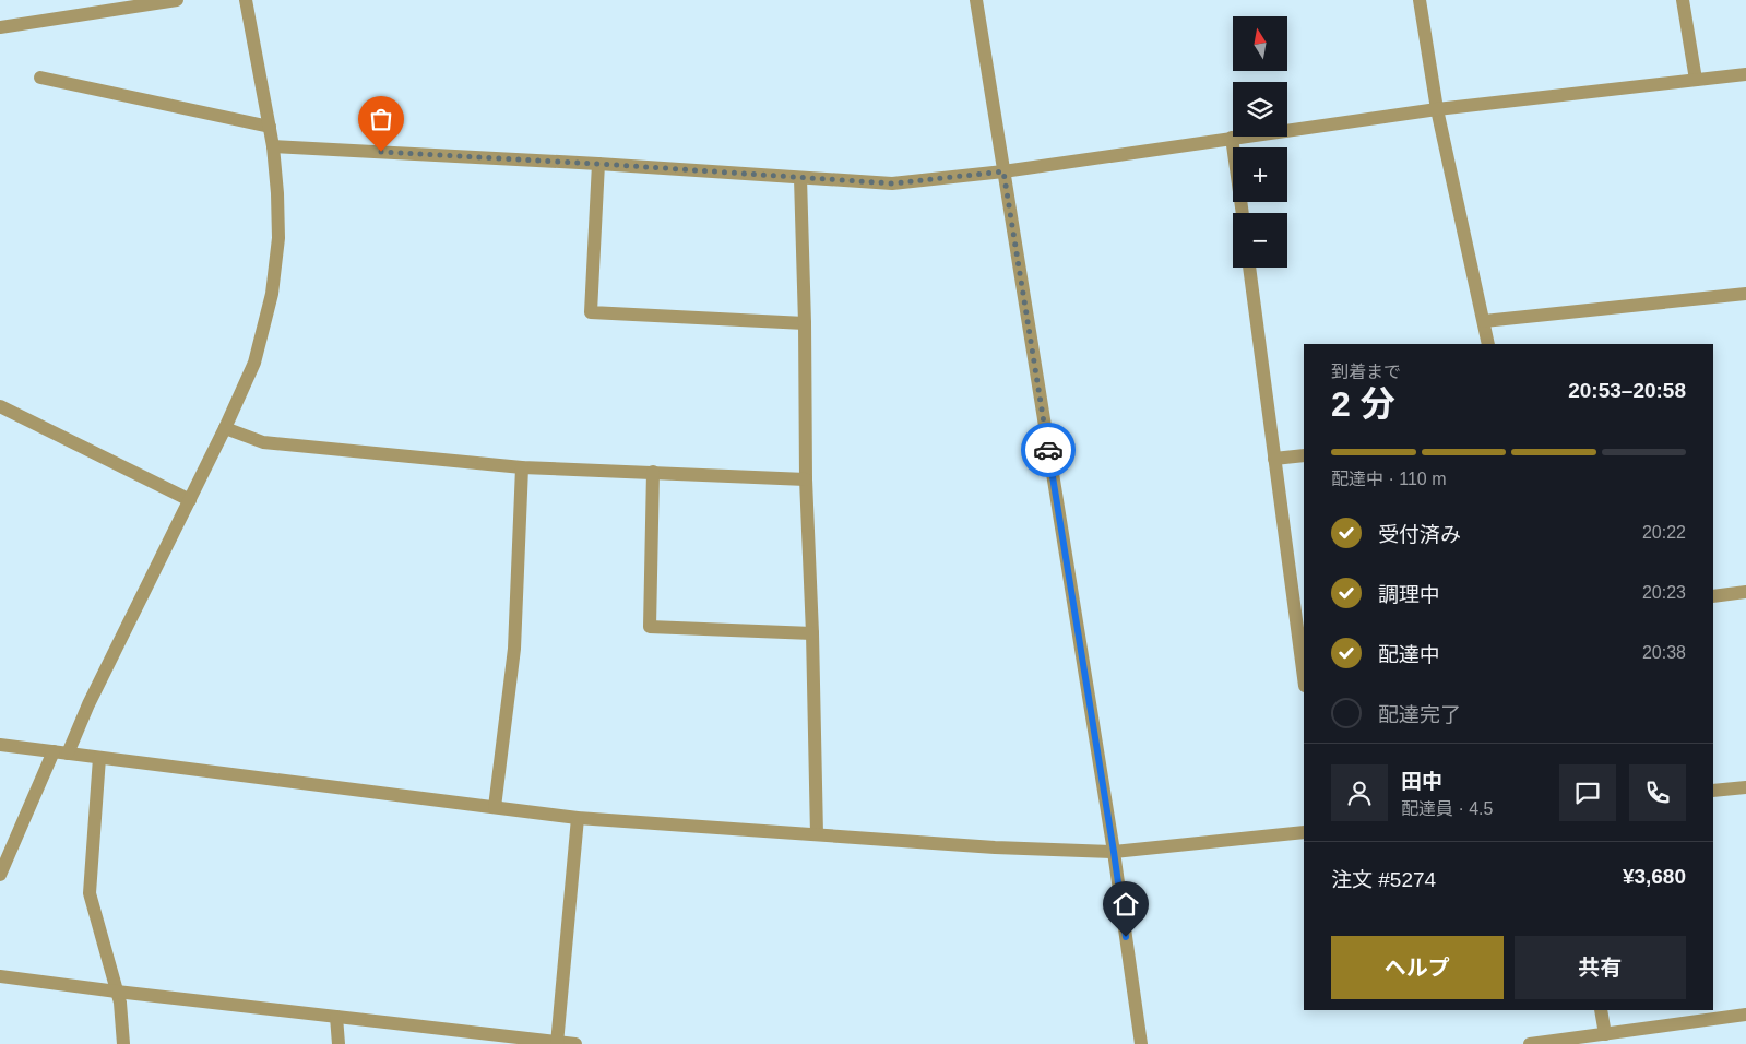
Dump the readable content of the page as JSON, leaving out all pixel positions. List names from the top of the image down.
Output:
{
  "north": "top",
  "page": {
    "map_buttons": ["+", "−"],
    "heading": ["2 分", "到着まで", "20:53–20:58"],
    "panel": [
      "田中",
      "配達員 · 4.5",
      "注文 #5274",
      "¥3,680"
    ],
    "bar": "配達中 · 110 m",
    "list": [
      ["受付済み", "20:22"],
      ["調理中", "20:23"],
      ["配達中", "20:38"],
      "配達完了"
    ],
    "buttons": ["ヘルプ", "共有"]
  }
}
